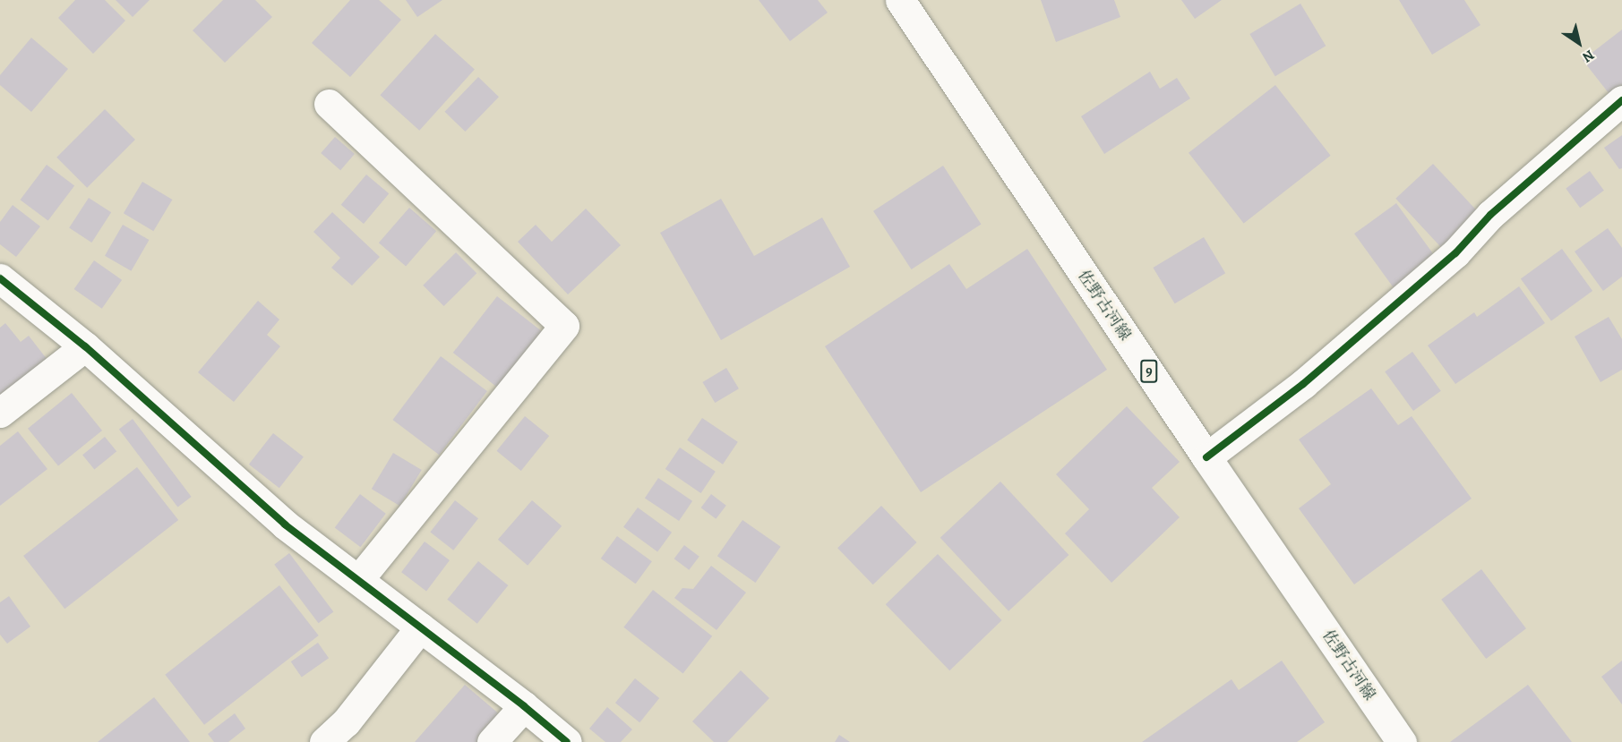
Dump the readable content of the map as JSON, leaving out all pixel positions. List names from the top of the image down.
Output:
{
  "streets": {
    "street": ["佐野古河線", "9"]
  },
  "north": "bottom right"
}
